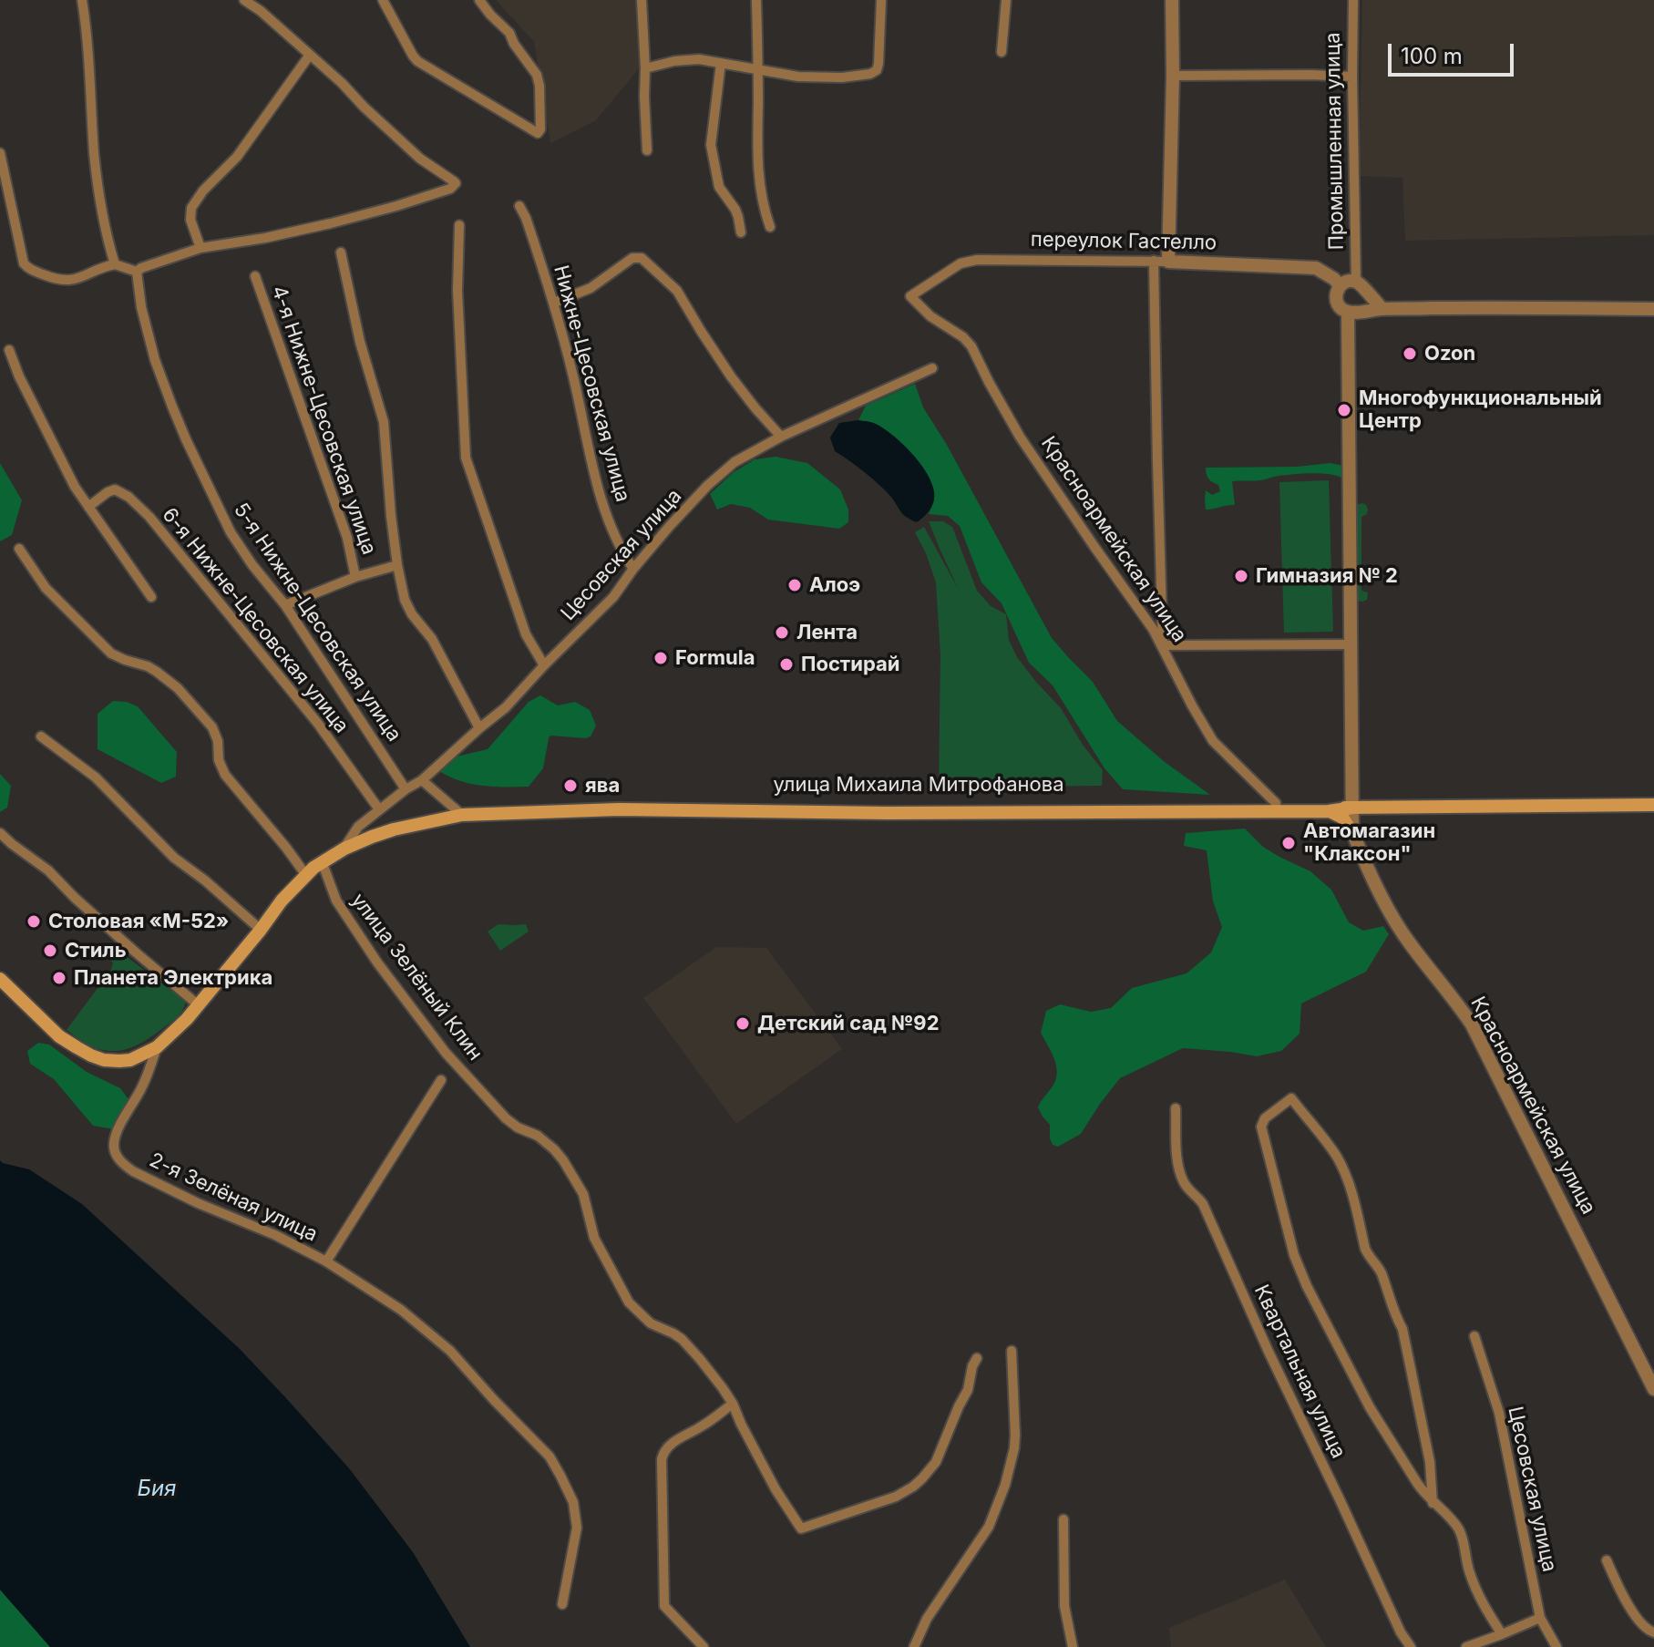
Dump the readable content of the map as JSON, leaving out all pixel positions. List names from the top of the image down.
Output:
{
  "streets": {
    "main road": ["улица Михаила Митрофанова"],
    "street": [
      "Промышленная улица",
      "переулок Гастелло",
      "Нижне-Цесовская улица",
      "4-я Нижне-Цесовская улица",
      "Красноармейская улица",
      "Цесовская улица",
      "6-я Нижне-Цесовская улица",
      "5-я Нижне-Цесовская улица",
      "улица Зелёный Клин",
      "2-я Зелёная улица",
      "Квартальная улица"
    ]
  },
  "crossings": [
    ["Промышленная улица", "переулок Гастелло"],
    ["переулок Гастелло", "Красноармейская улица"],
    ["Нижне-Цесовская улица", "Цесовская улица"],
    ["Красноармейская улица", "улица Михаила Митрофанова"],
    ["Цесовская улица", "6-я Нижне-Цесовская улица"],
    ["Цесовская улица", "5-я Нижне-Цесовская улица"],
    ["Цесовская улица", "улица Михаила Митрофанова"],
    ["улица Михаила Митрофанова", "улица Зелёный Клин"],
    ["улица Михаила Митрофанова", "2-я Зелёная улица"]
  ],
  "water": ["Бия"],
  "places": [
    "Ozon",
    "Многофункциональный Центр",
    "Гимназия № 2",
    "Алоэ",
    "Лента",
    "Formula",
    "Постирай",
    "ява",
    "Автомагазин \"Клаксон\"",
    "Столовая «М-52»",
    "Стиль",
    "Планета Электрика",
    "Детский сад №92"
  ],
  "scale_bar": "100 m"
}
